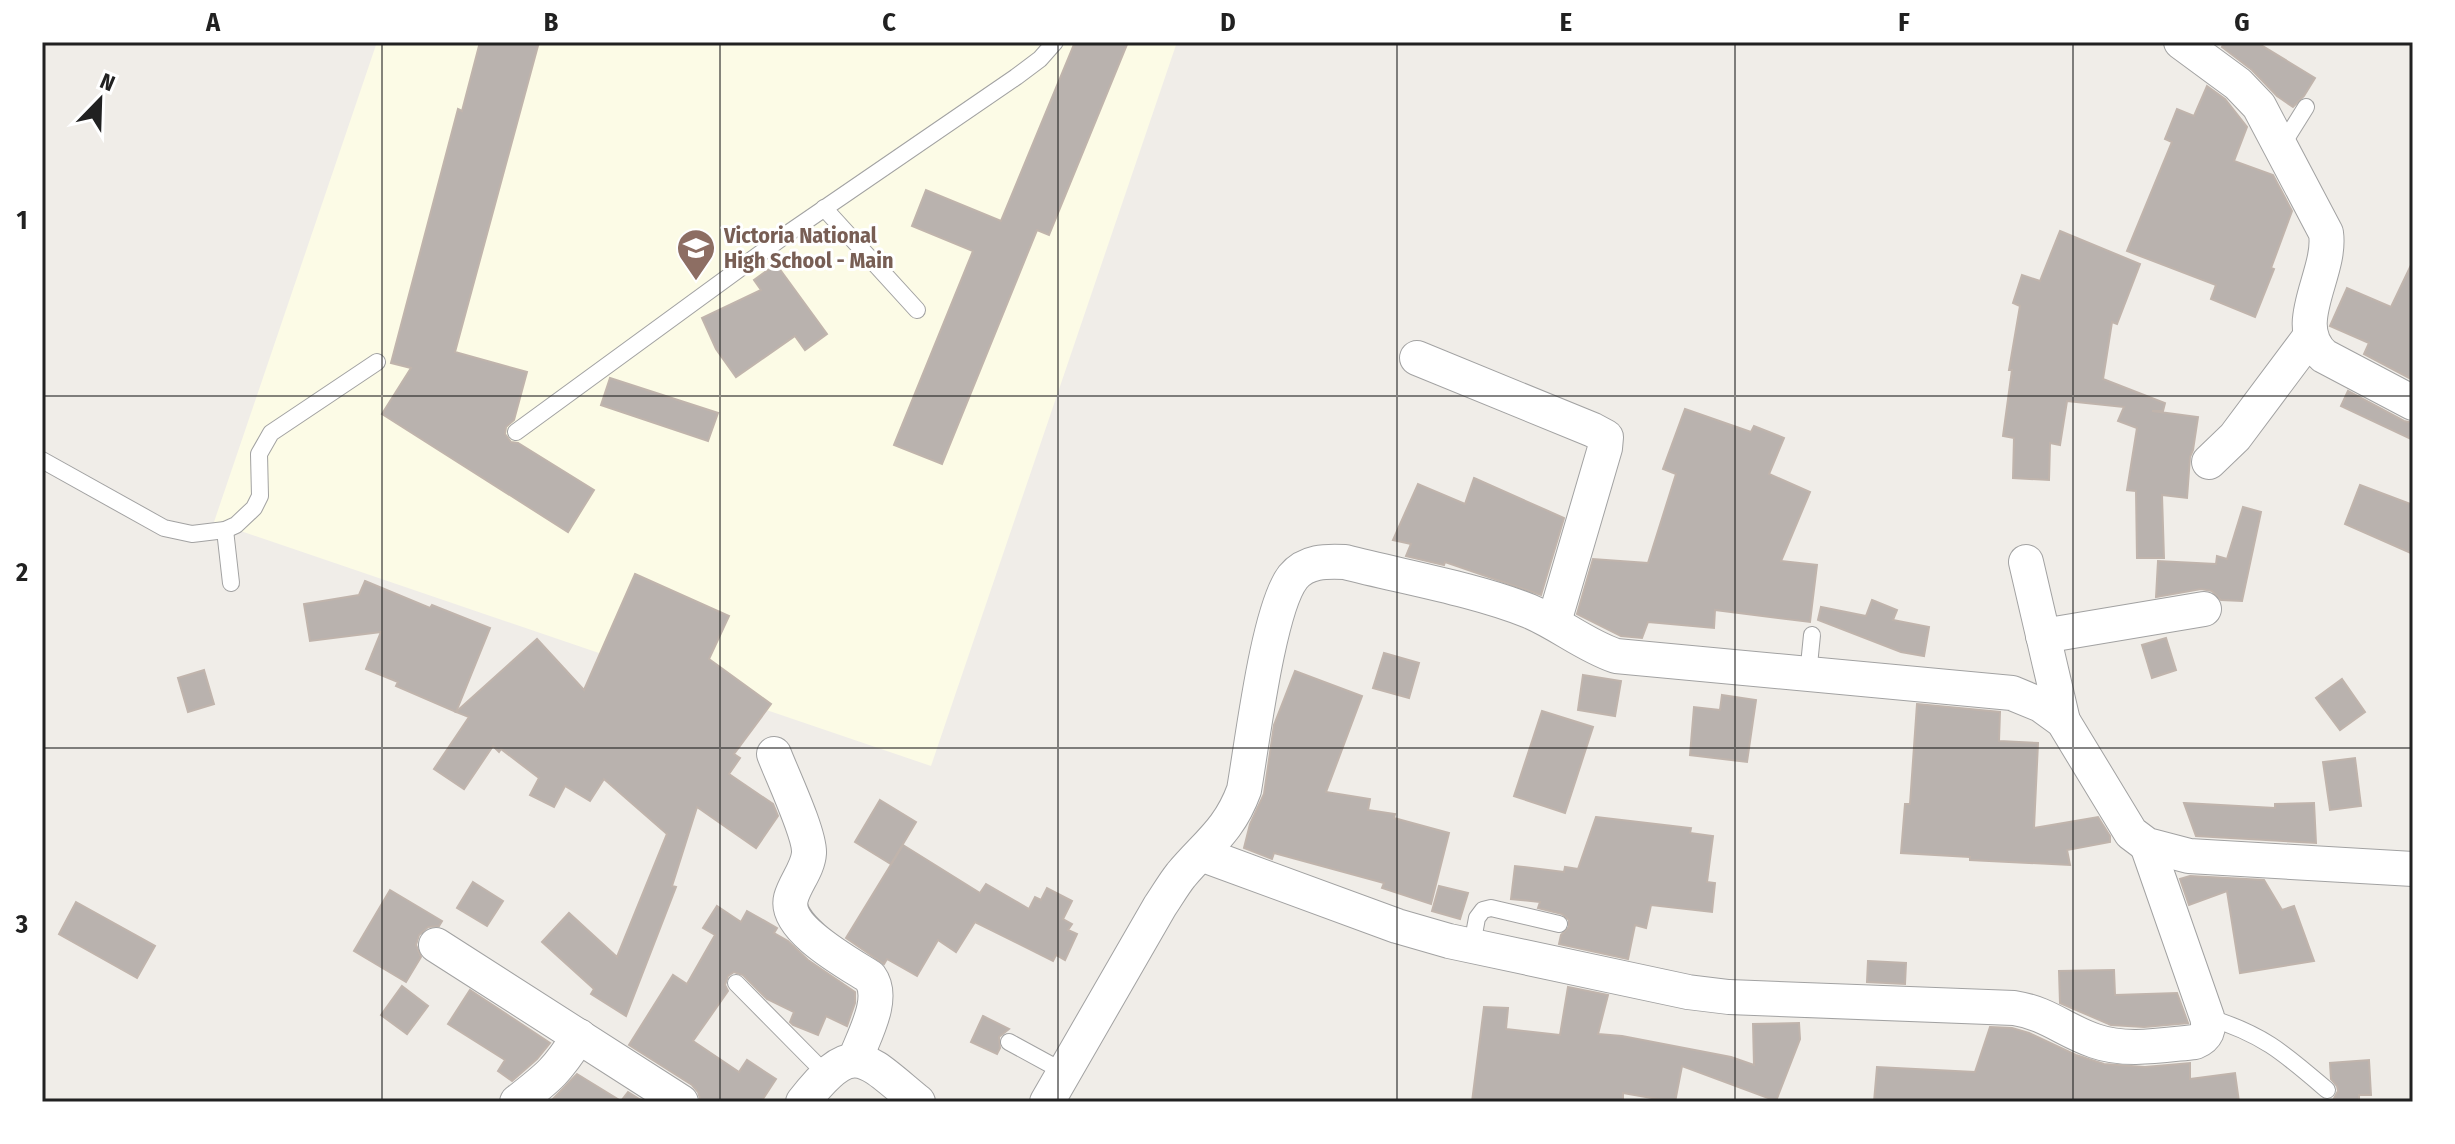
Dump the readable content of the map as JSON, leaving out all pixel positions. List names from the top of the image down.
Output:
{
  "places": {
    "school or university": ["Victoria National High School - Main"]
  },
  "north": "top right",
  "grid": {
    "columns": [
      "A",
      "B",
      "C",
      "D",
      "E",
      "F",
      "G"
    ],
    "rows": ["1", "2", "3"]
  }
}
